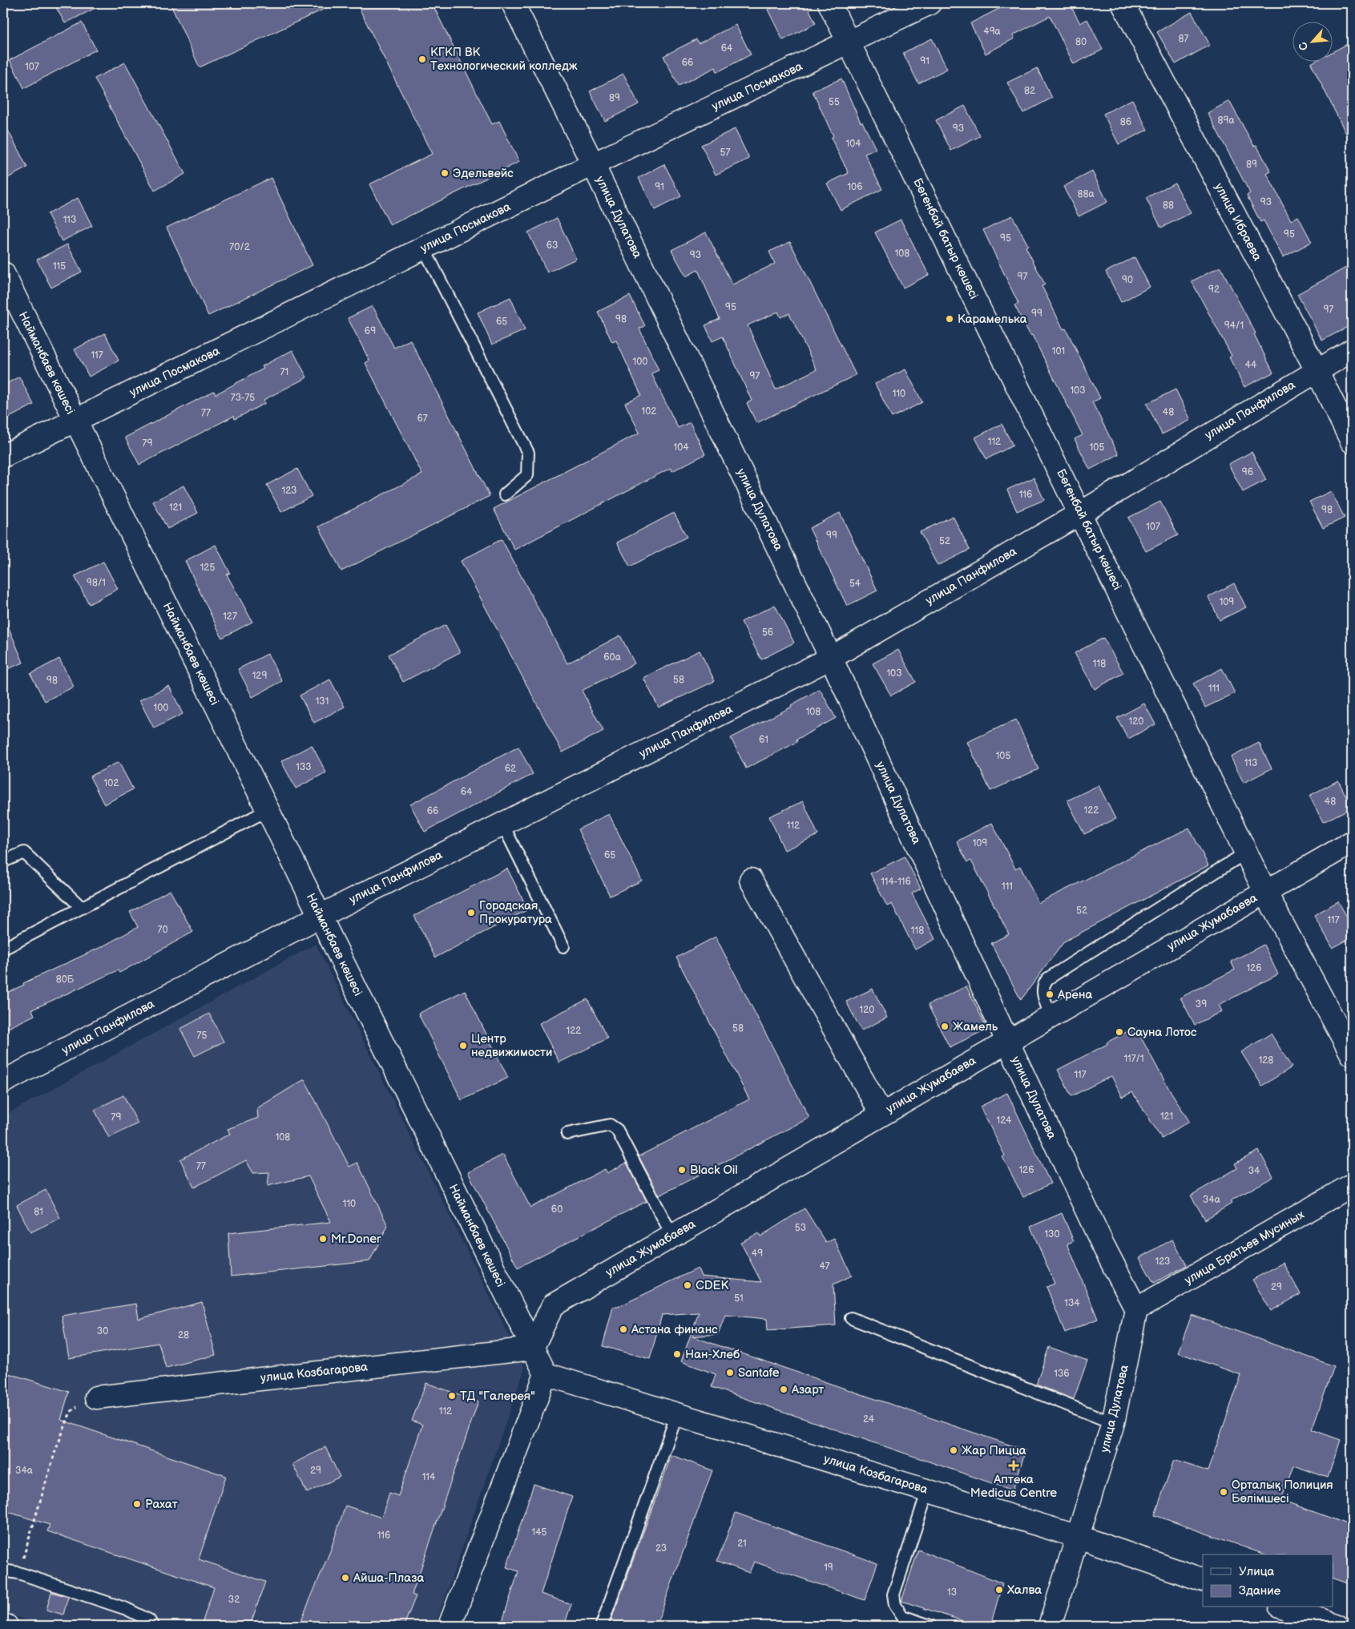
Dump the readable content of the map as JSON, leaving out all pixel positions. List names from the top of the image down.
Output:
{
  "streets": {
    "street": [
      "улица Посмакова",
      "улица Дулатова",
      "улица Ибраева",
      "Бөгенбай батыр көшесі",
      "Найманбаев көшесі",
      "улица Панфилова",
      "улица Жумабаева",
      "улица Братьев Мусиных",
      "улица Козбагарова"
    ]
  },
  "crossings": [
    ["улица Посмакова", "улица Дулатова"],
    ["улица Посмакова", "Бөгенбай батыр көшесі"],
    ["улица Посмакова", "Найманбаев көшесі"],
    ["улица Дулатова", "улица Панфилова"],
    ["улица Дулатова", "улица Жумабаева"],
    ["улица Дулатова", "улица Братьев Мусиных"],
    ["улица Дулатова", "улица Козбагарова"],
    ["улица Ибраева", "улица Панфилова"],
    ["Бөгенбай батыр көшесі", "улица Панфилова"],
    ["Бөгенбай батыр көшесі", "улица Жумабаева"],
    ["Найманбаев көшесі", "улица Панфилова"],
    ["Найманбаев көшесі", "улица Жумабаева"],
    ["Найманбаев көшесі", "улица Козбагарова"],
    ["улица Жумабаева", "улица Козбагарова"]
  ],
  "places": {
    "other": [
      "КГКП ВК Технологический колледж",
      "Эдельвейс",
      "Карамелька",
      "Городская Прокуратура",
      "Арена",
      "Жамель",
      "Сауна Лотос",
      "Центр недвижимости",
      "Black Oil",
      "Mr.Doner",
      "CDEK",
      "Астана финанс",
      "Нан-Хлеб",
      "Santafe",
      "Азарт",
      "ТД \"Галерея\"",
      "Жар Пицца",
      "Орталық Полиция Бөлімшесі",
      "Рахат",
      "Айша-Плаза",
      "Халва"
    ],
    "health": ["Аптека Medicus Centre"]
  },
  "house_numbers": [
    "49а",
    "87",
    "80",
    "64",
    "91",
    "66",
    "107",
    "82",
    "89",
    "55",
    "89а",
    "86",
    "93",
    "104",
    "57",
    "89",
    "91",
    "106",
    "88а",
    "93",
    "88",
    "113",
    "95",
    "95",
    "63",
    "70/2",
    "108",
    "93",
    "115",
    "97",
    "90",
    "92",
    "95",
    "97",
    "99",
    "98",
    "65",
    "94/1",
    "69",
    "101",
    "117",
    "100",
    "44",
    "71",
    "97",
    "103",
    "110",
    "73-75",
    "102",
    "48",
    "77",
    "67",
    "112",
    "79",
    "104",
    "105",
    "96",
    "123",
    "116",
    "121",
    "98",
    "107",
    "99",
    "52",
    "125",
    "98/1",
    "54",
    "109",
    "127",
    "56",
    "60а",
    "118",
    "103",
    "129",
    "58",
    "98",
    "111",
    "131",
    "100",
    "108",
    "120",
    "61",
    "105",
    "113",
    "133",
    "62",
    "102",
    "64",
    "48",
    "122",
    "66",
    "112",
    "109",
    "65",
    "114-116",
    "111",
    "52",
    "117",
    "70",
    "118",
    "126",
    "80Б",
    "39",
    "120",
    "58",
    "122",
    "75",
    "117/1",
    "128",
    "117",
    "121",
    "79",
    "124",
    "108",
    "77",
    "126",
    "34",
    "34а",
    "110",
    "60",
    "81",
    "53",
    "130",
    "49",
    "123",
    "47",
    "29",
    "51",
    "134",
    "30",
    "28",
    "136",
    "112",
    "24",
    "34а",
    "29",
    "114",
    "145",
    "116",
    "21",
    "23",
    "19",
    "13",
    "32"
  ],
  "legend": ["Улица", "Здание"],
  "north": "bottom left"
}
